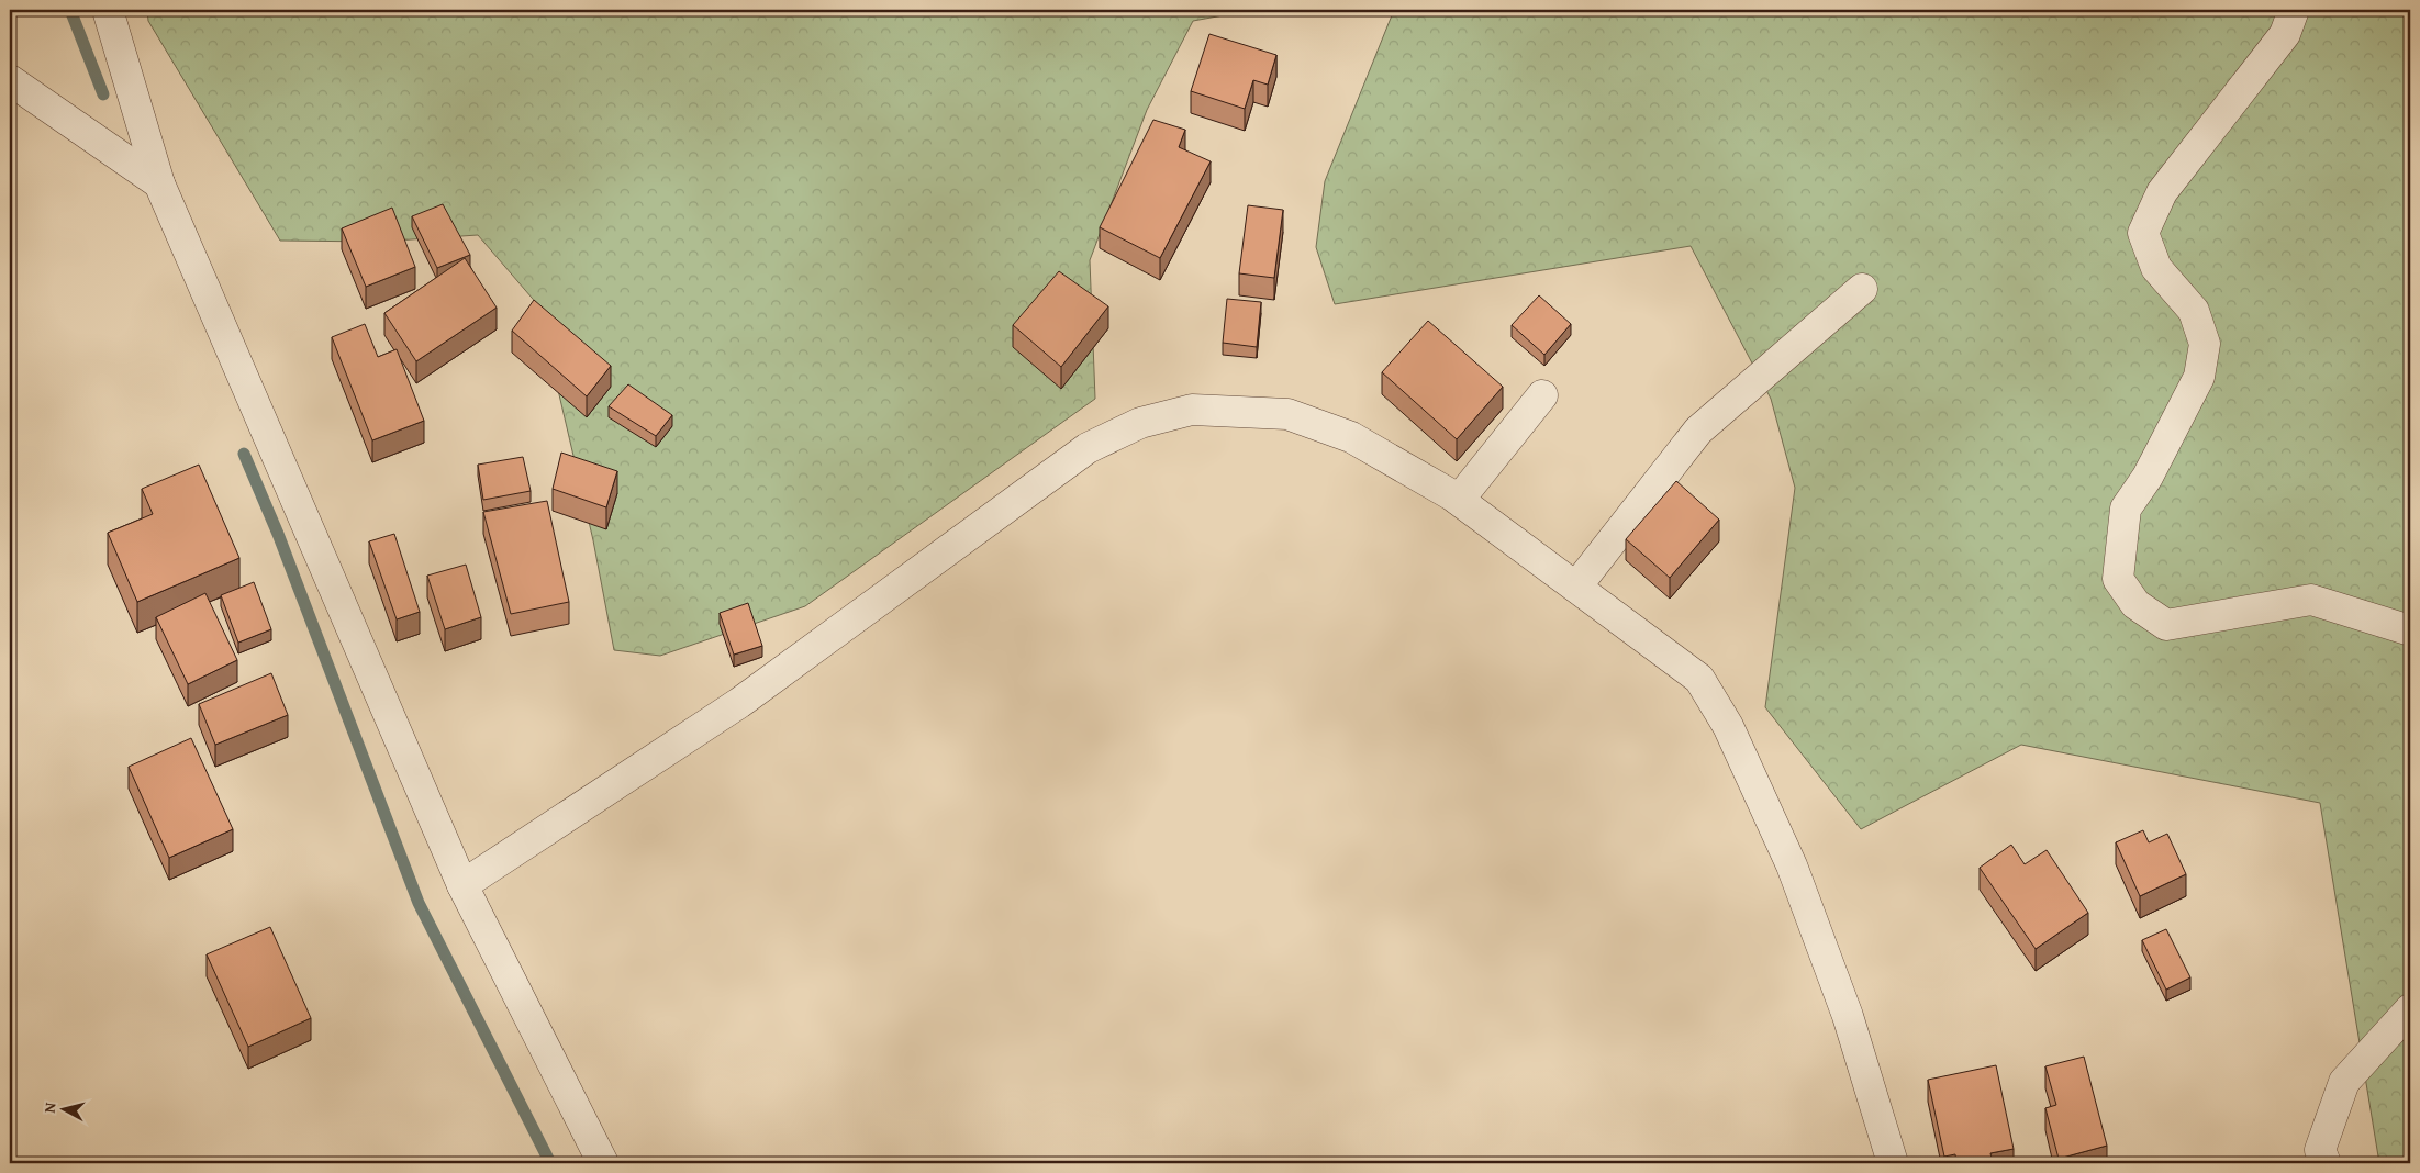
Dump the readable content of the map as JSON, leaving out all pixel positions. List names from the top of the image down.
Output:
{
  "north": "left"
}
